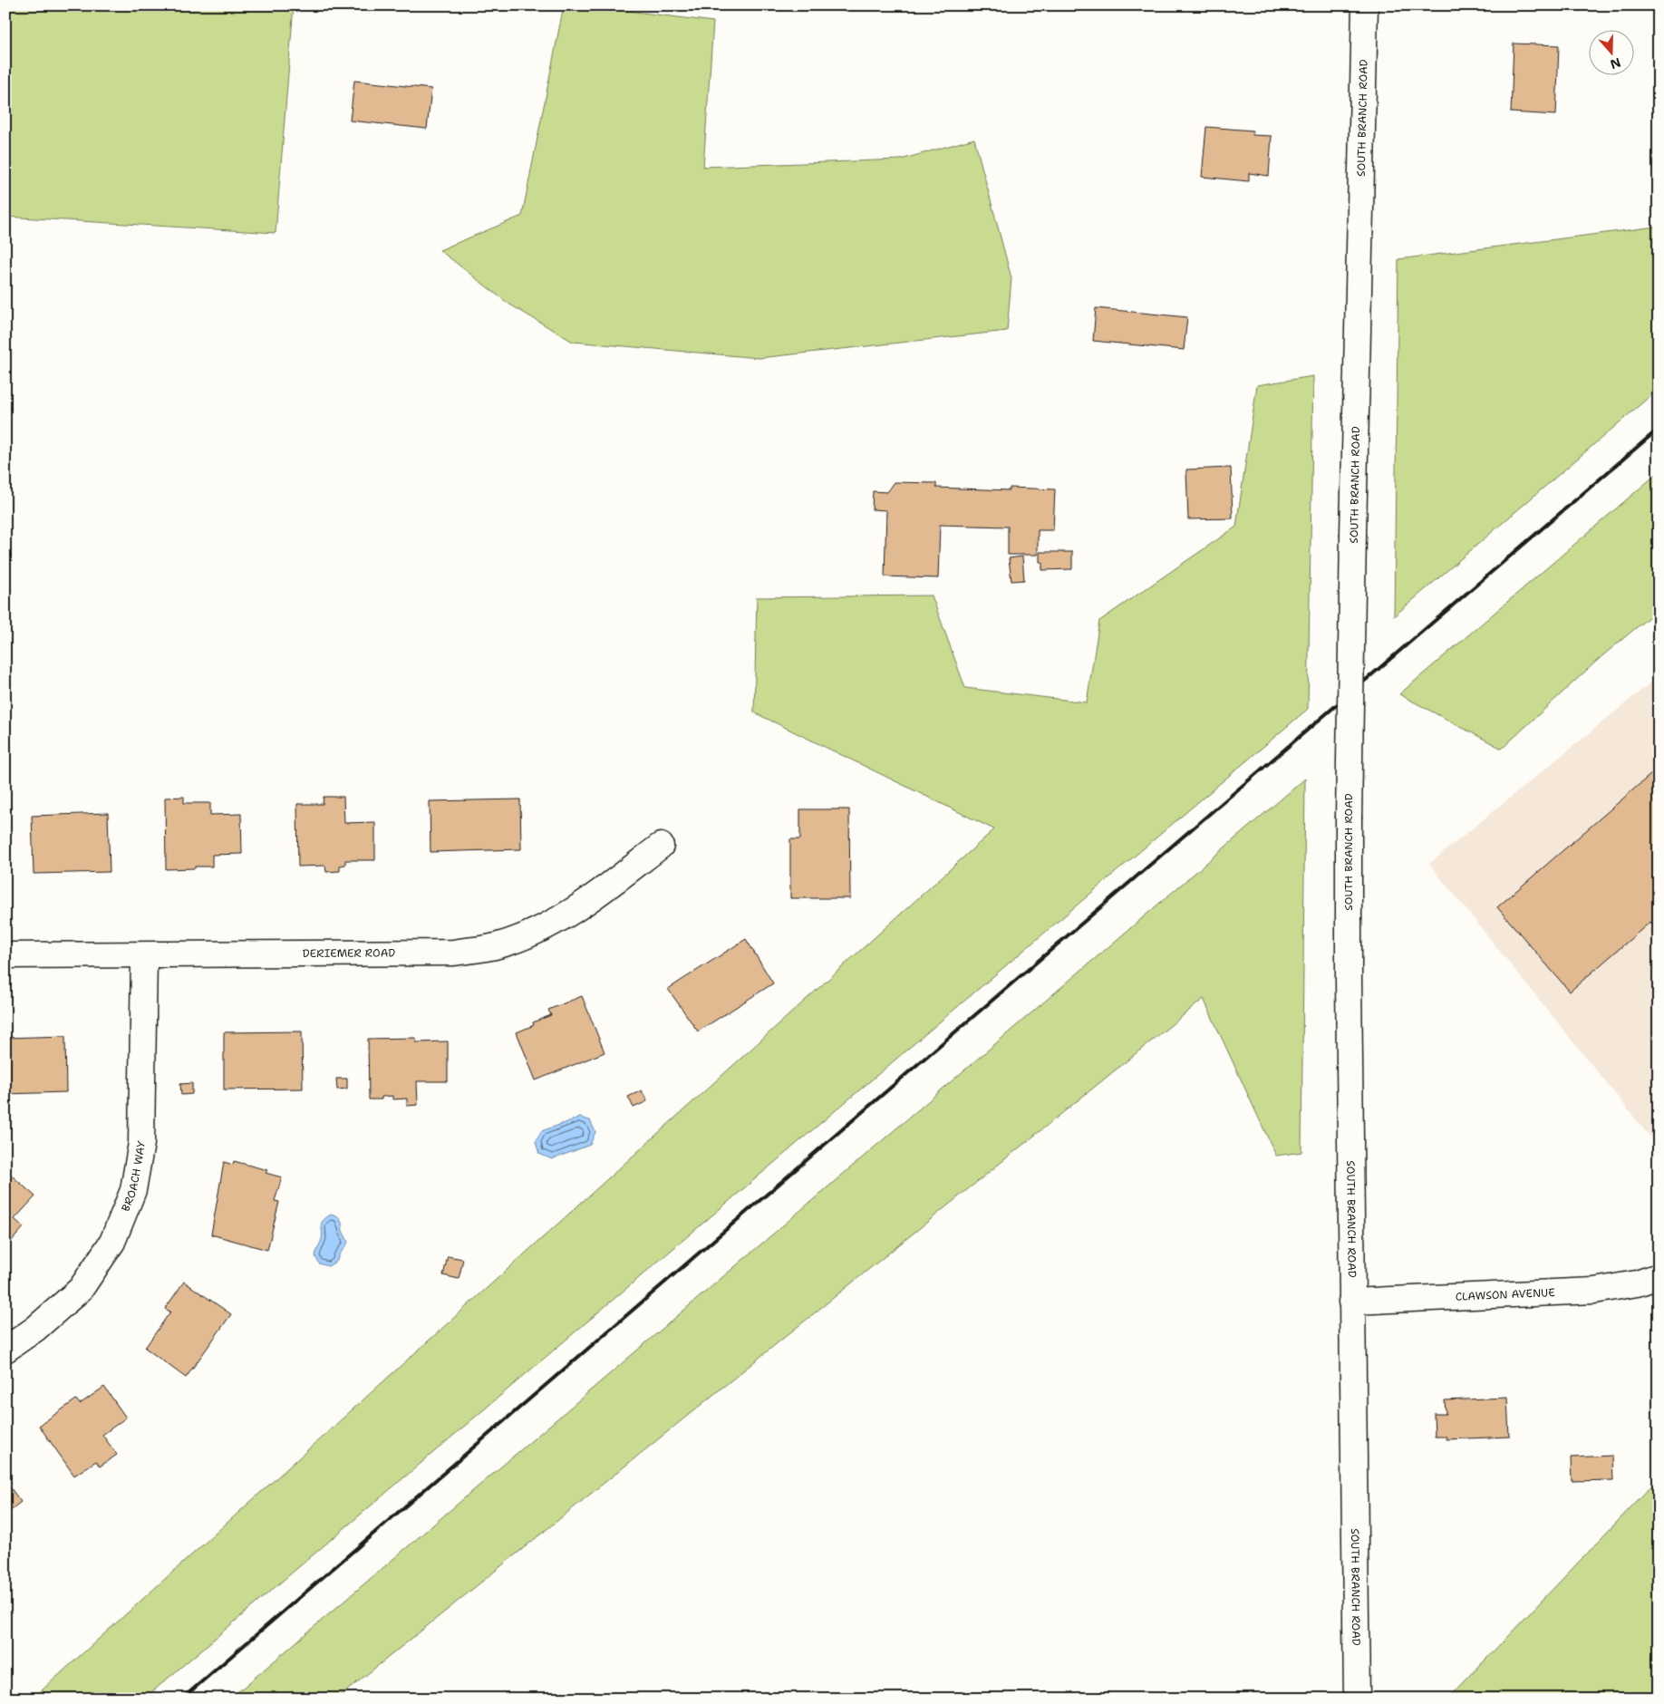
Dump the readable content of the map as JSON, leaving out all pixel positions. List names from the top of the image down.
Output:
{
  "streets": {
    "street": [
      "SOUTH BRANCH ROAD",
      "DERIEMER ROAD",
      "BROACH WAY",
      "CLAWSON AVENUE"
    ]
  },
  "crossings": [
    ["SOUTH BRANCH ROAD", "CLAWSON AVENUE"],
    ["DERIEMER ROAD", "BROACH WAY"]
  ],
  "north": "bottom"
}
